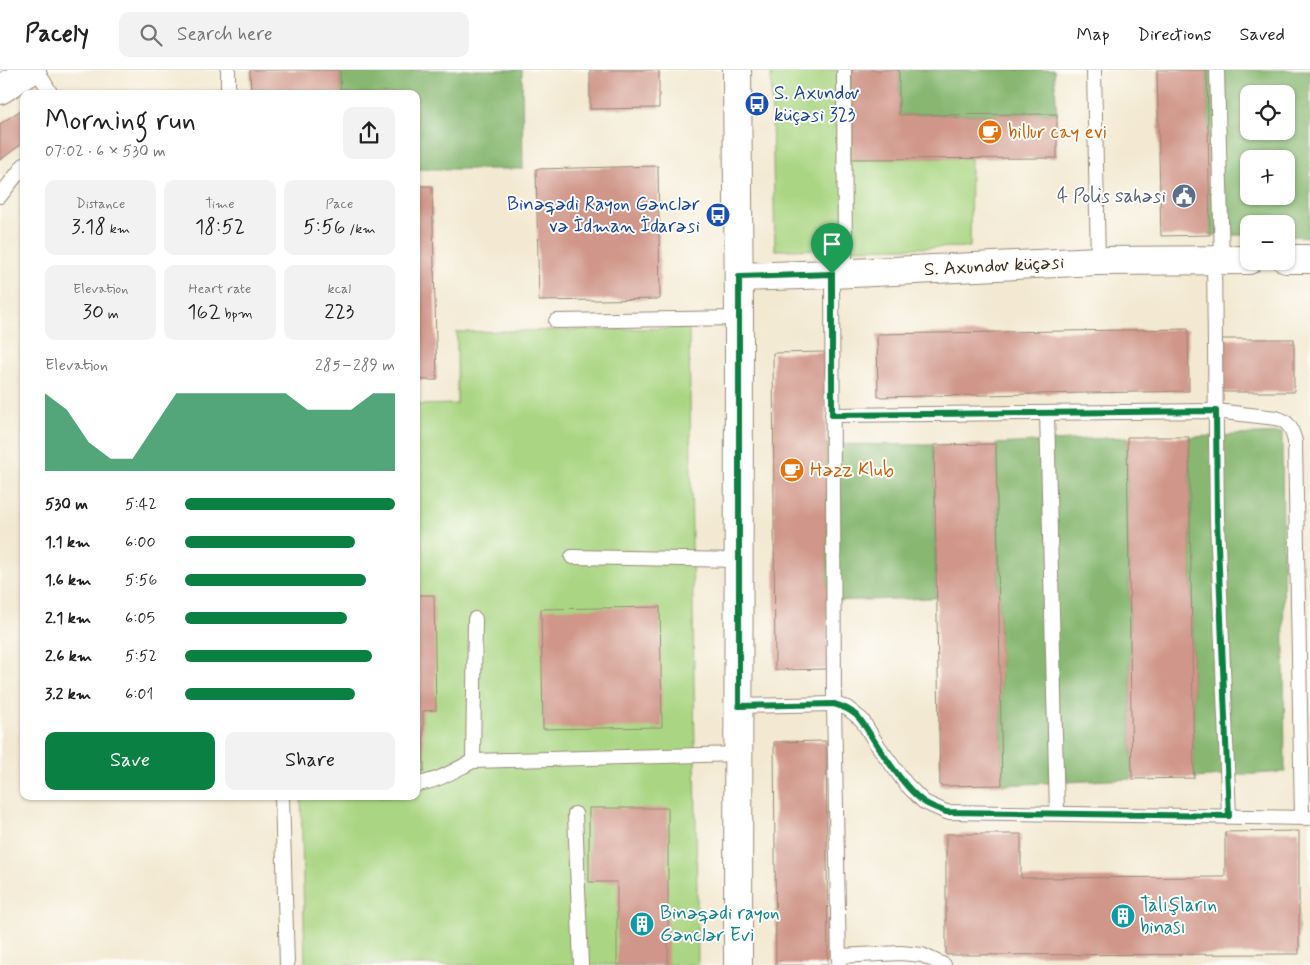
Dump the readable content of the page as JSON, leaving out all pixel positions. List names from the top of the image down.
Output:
{
  "streets": {
    "street": ["S. Axundov küçəsi"]
  },
  "places": {
    "bus stop": ["S. Axundov küçəsi 323", "Binəqədi Rayon Gənclər və İdman İdarəsi"],
    "cafe": ["billur cay evi", "Həzz Klub"],
    "public building": ["4 Polis sahəsi"],
    "building": ["Talışların binası", "Binəqədi rayon Gənclər Evi"]
  },
  "page": {
    "header": "Pacely",
    "search": "Search here",
    "nav": ["Map", "Directions", "Saved"],
    "map_buttons": ["+", "−"],
    "heading": ["Morning run", "07:02 · 6 × 530 m"],
    "stats": [
      ["Distance", "3.18 km"],
      ["Time", "18:52"],
      ["Pace", "5:56 /km"],
      ["Elevation", "30 m"],
      ["Heart rate", "162 bpm"],
      ["kcal", "223"]
    ],
    "chart": ["Elevation", "285–289 m"],
    "list": [
      {
        "name": "530 m",
        "note": "5:42"
      },
      {
        "name": "1.1 km",
        "note": "6:00"
      },
      {
        "name": "1.6 km",
        "note": "5:56"
      },
      {
        "name": "2.1 km",
        "note": "6:05"
      },
      {
        "name": "2.6 km",
        "note": "5:52"
      },
      {
        "name": "3.2 km",
        "note": "6:01"
      }
    ],
    "buttons": ["Save", "Share"]
  }
}
